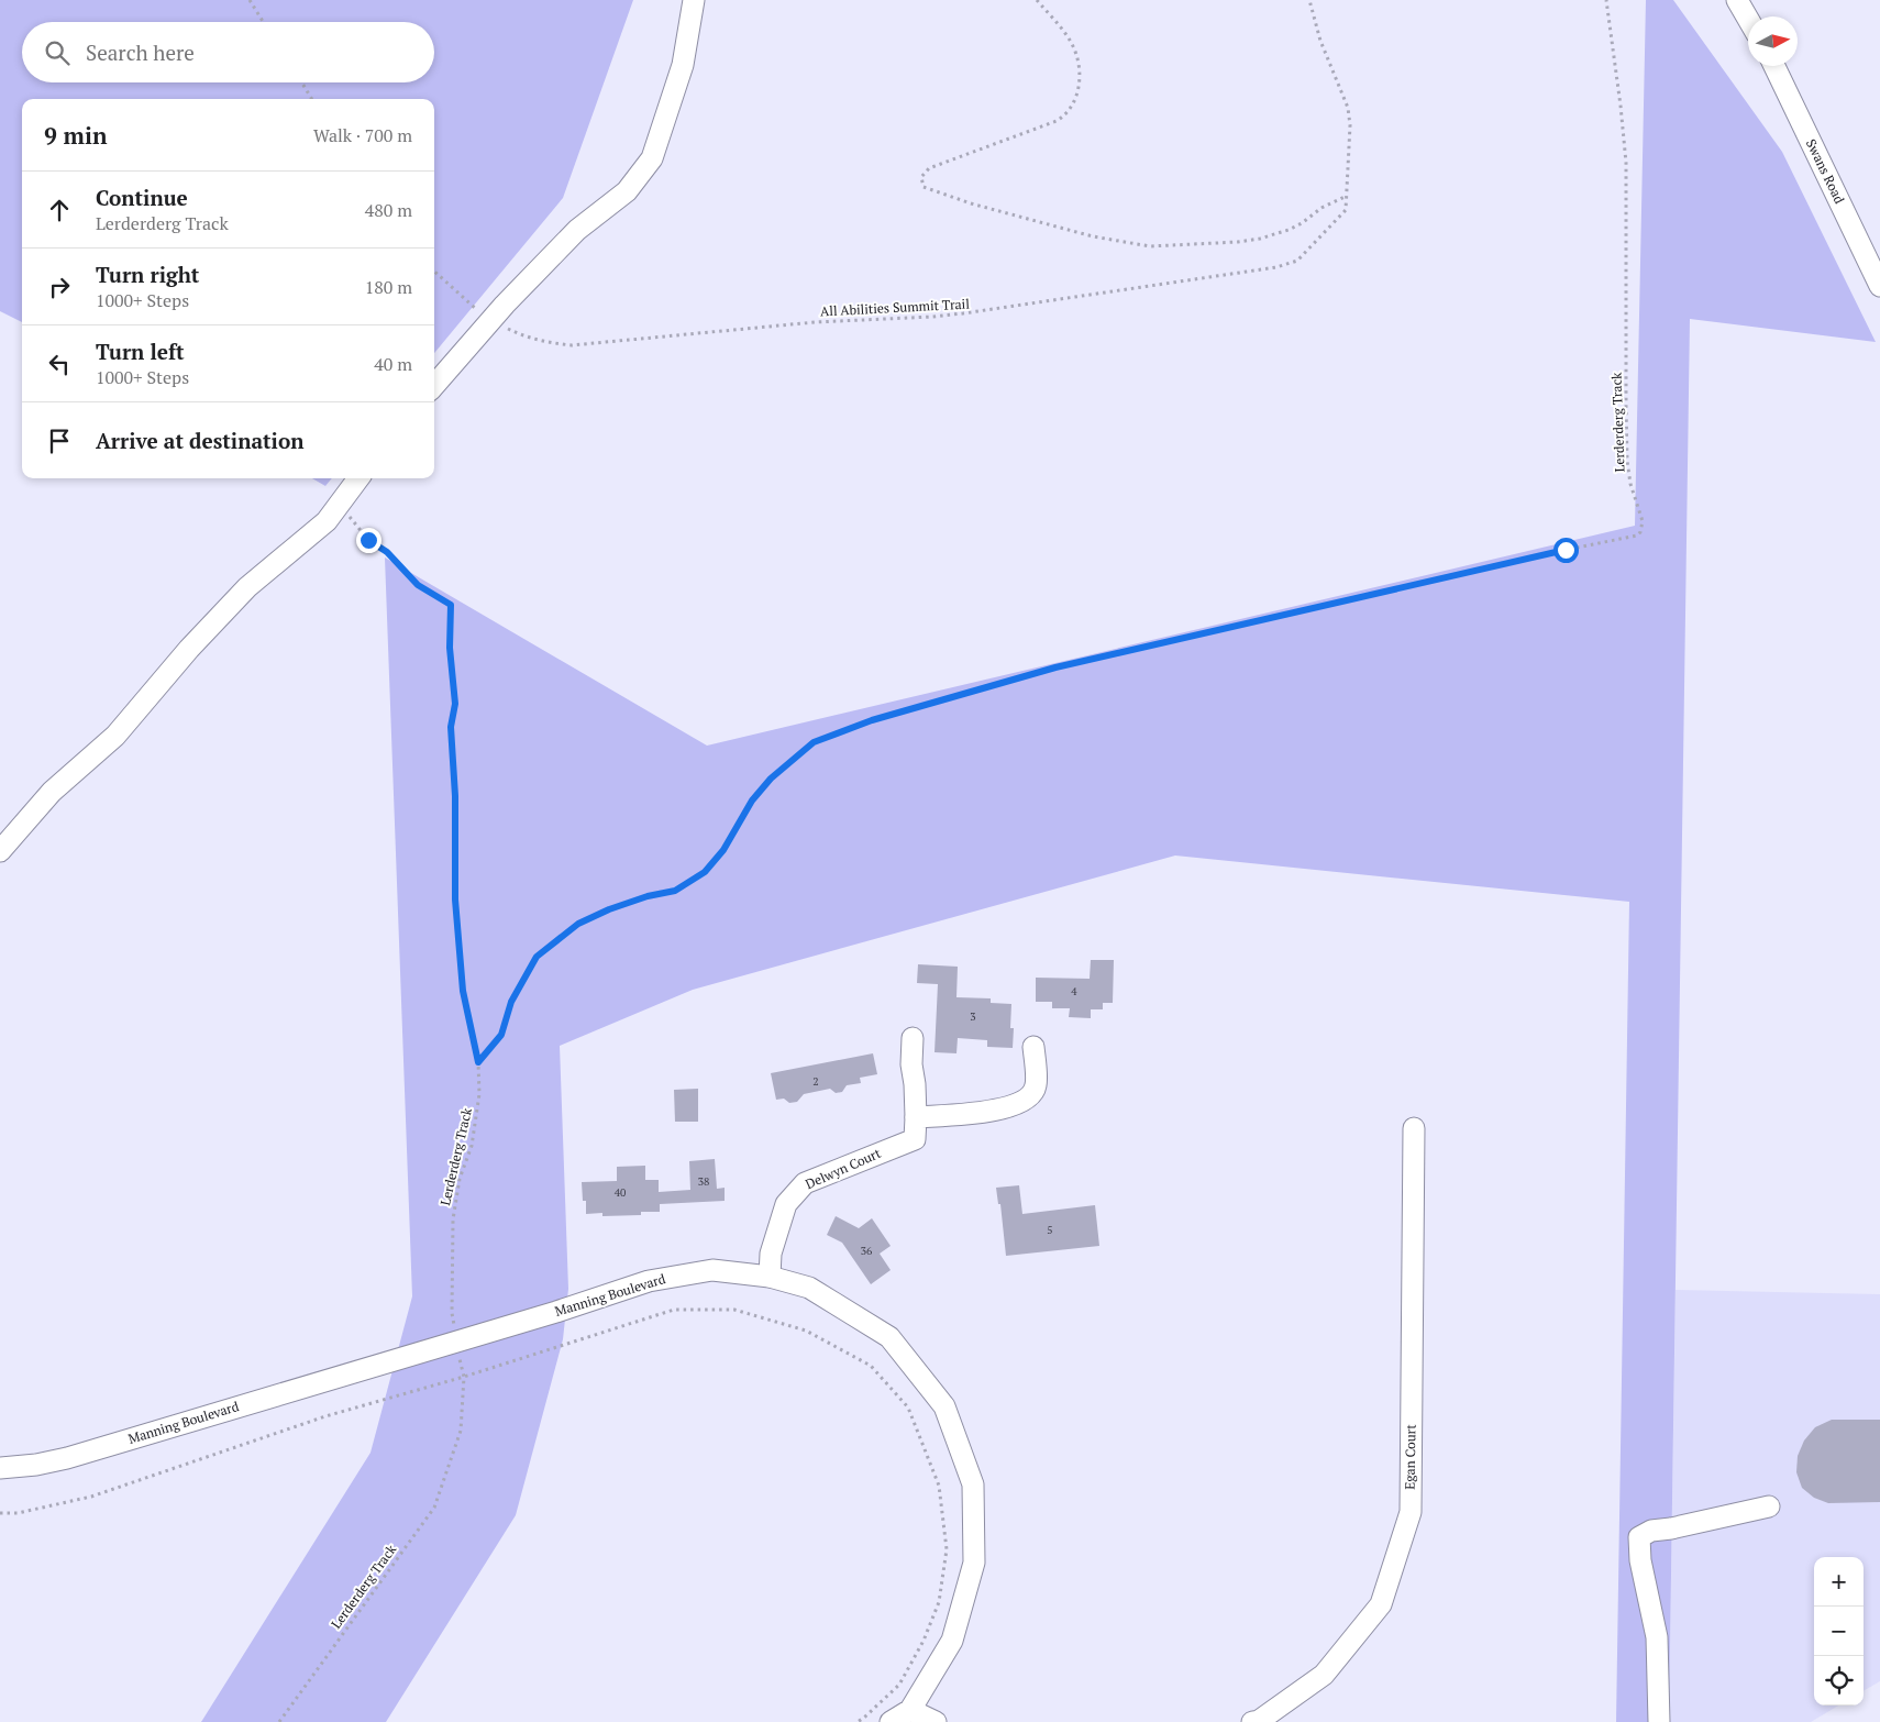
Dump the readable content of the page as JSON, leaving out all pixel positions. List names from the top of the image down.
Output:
{
  "streets": {
    "street": [
      "Swans Road",
      "Delwyn Court",
      "Manning Boulevard",
      "Egan Court"
    ],
    "path": ["All Abilities Summit Trail", "Lerderderg Track"]
  },
  "crossings": [
    ["Lerderderg Track", "Manning Boulevard"],
    ["Delwyn Court", "Manning Boulevard"]
  ],
  "house_numbers": [
    "4",
    "3",
    "2",
    "38",
    "40",
    "5",
    "36"
  ],
  "north": "right",
  "page": {
    "search": "Search here",
    "heading": ["9 min", "Walk · 700 m"],
    "list": [
      ["Continue", "Lerderderg Track", "480 m"],
      ["Turn right", "1000+ Steps", "180 m"],
      ["Turn left", "1000+ Steps", "40 m"],
      "Arrive at destination"
    ],
    "map_buttons": ["+", "−"]
  }
}
